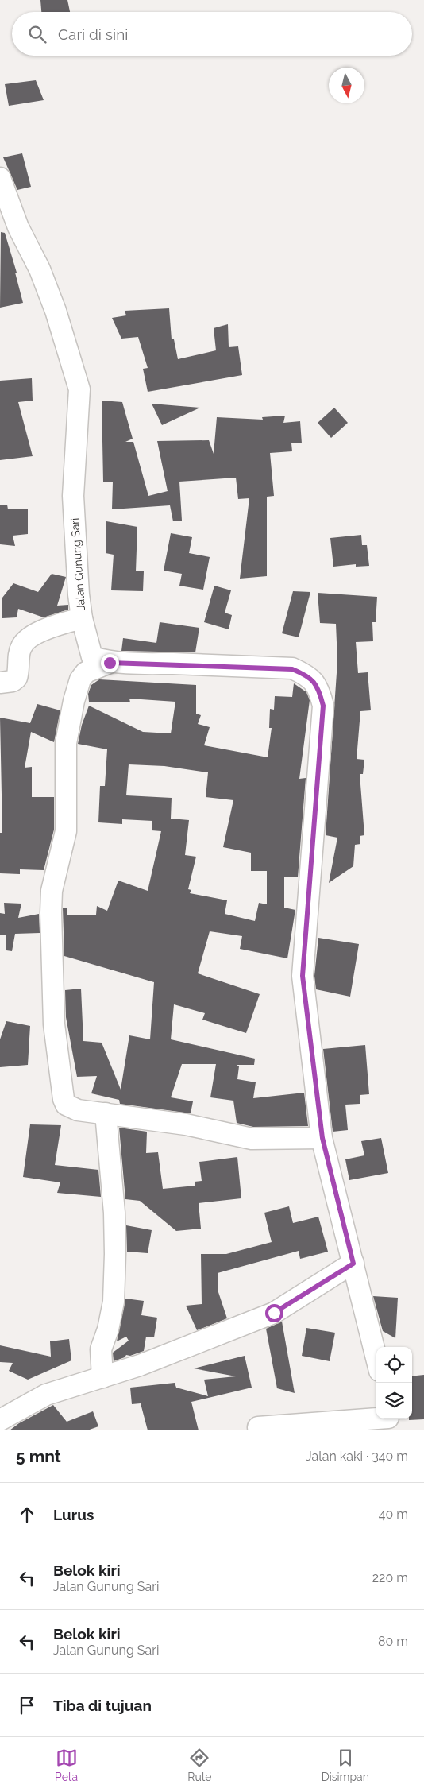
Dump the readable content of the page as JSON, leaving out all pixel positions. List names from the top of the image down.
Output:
{
  "streets": {
    "street": ["Jalan Gunung Sari"]
  },
  "north": "bottom",
  "page": {
    "search": "Cari di sini",
    "heading": ["5 mnt", "Jalan kaki · 340 m"],
    "list": [
      ["Lurus", "40 m"],
      ["Belok kiri", "Jalan Gunung Sari", "220 m"],
      ["Belok kiri", "Jalan Gunung Sari", "80 m"],
      "Tiba di tujuan"
    ],
    "nav": ["Peta", "Rute", "Disimpan"]
  }
}
